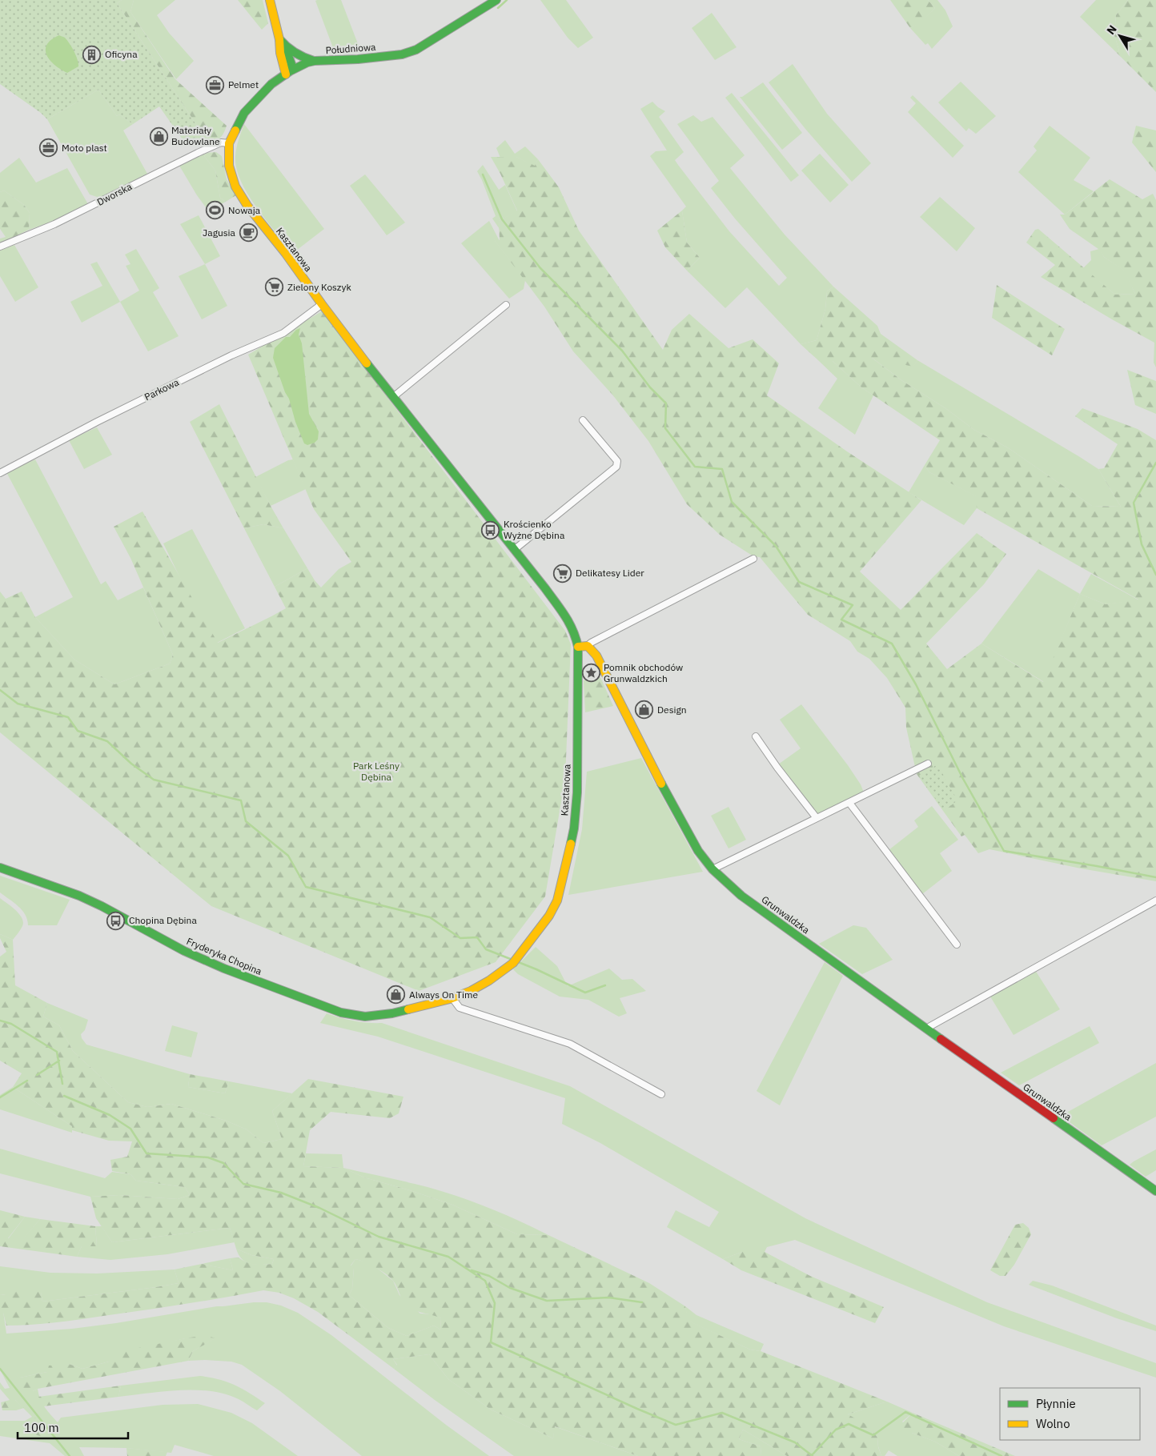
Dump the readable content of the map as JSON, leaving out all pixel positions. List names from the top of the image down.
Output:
{
  "streets": {
    "street": [
      "Południowa",
      "Dworska",
      "Kasztanowa",
      "Parkowa",
      "Grunwaldzka",
      "Fryderyka Chopina"
    ]
  },
  "crossings": [
    ["Południowa", "Dworska"],
    ["Południowa", "Kasztanowa"],
    ["Dworska", "Kasztanowa"],
    ["Kasztanowa", "Parkowa"],
    ["Kasztanowa", "Fryderyka Chopina"]
  ],
  "parks": ["Park Leśny Dębina"],
  "places": {
    "building": ["Oficyna"],
    "office": ["Pelmet", "Moto plast"],
    "shop": ["Materiały Budowlane", "Design", "Always On Time"],
    "sports": ["Nowaja"],
    "cafe": ["Jagusia"],
    "supermarket": ["Zielony Koszyk", "Delikatesy Lider"],
    "bus stop": ["Krościenko Wyżne Dębina", "Chopina Dębina"],
    "place": ["Pomnik obchodów Grunwaldzkich"]
  },
  "legend": ["Płynnie", "Wolno"],
  "scale_bar": "100 m",
  "north": "top left"
}
